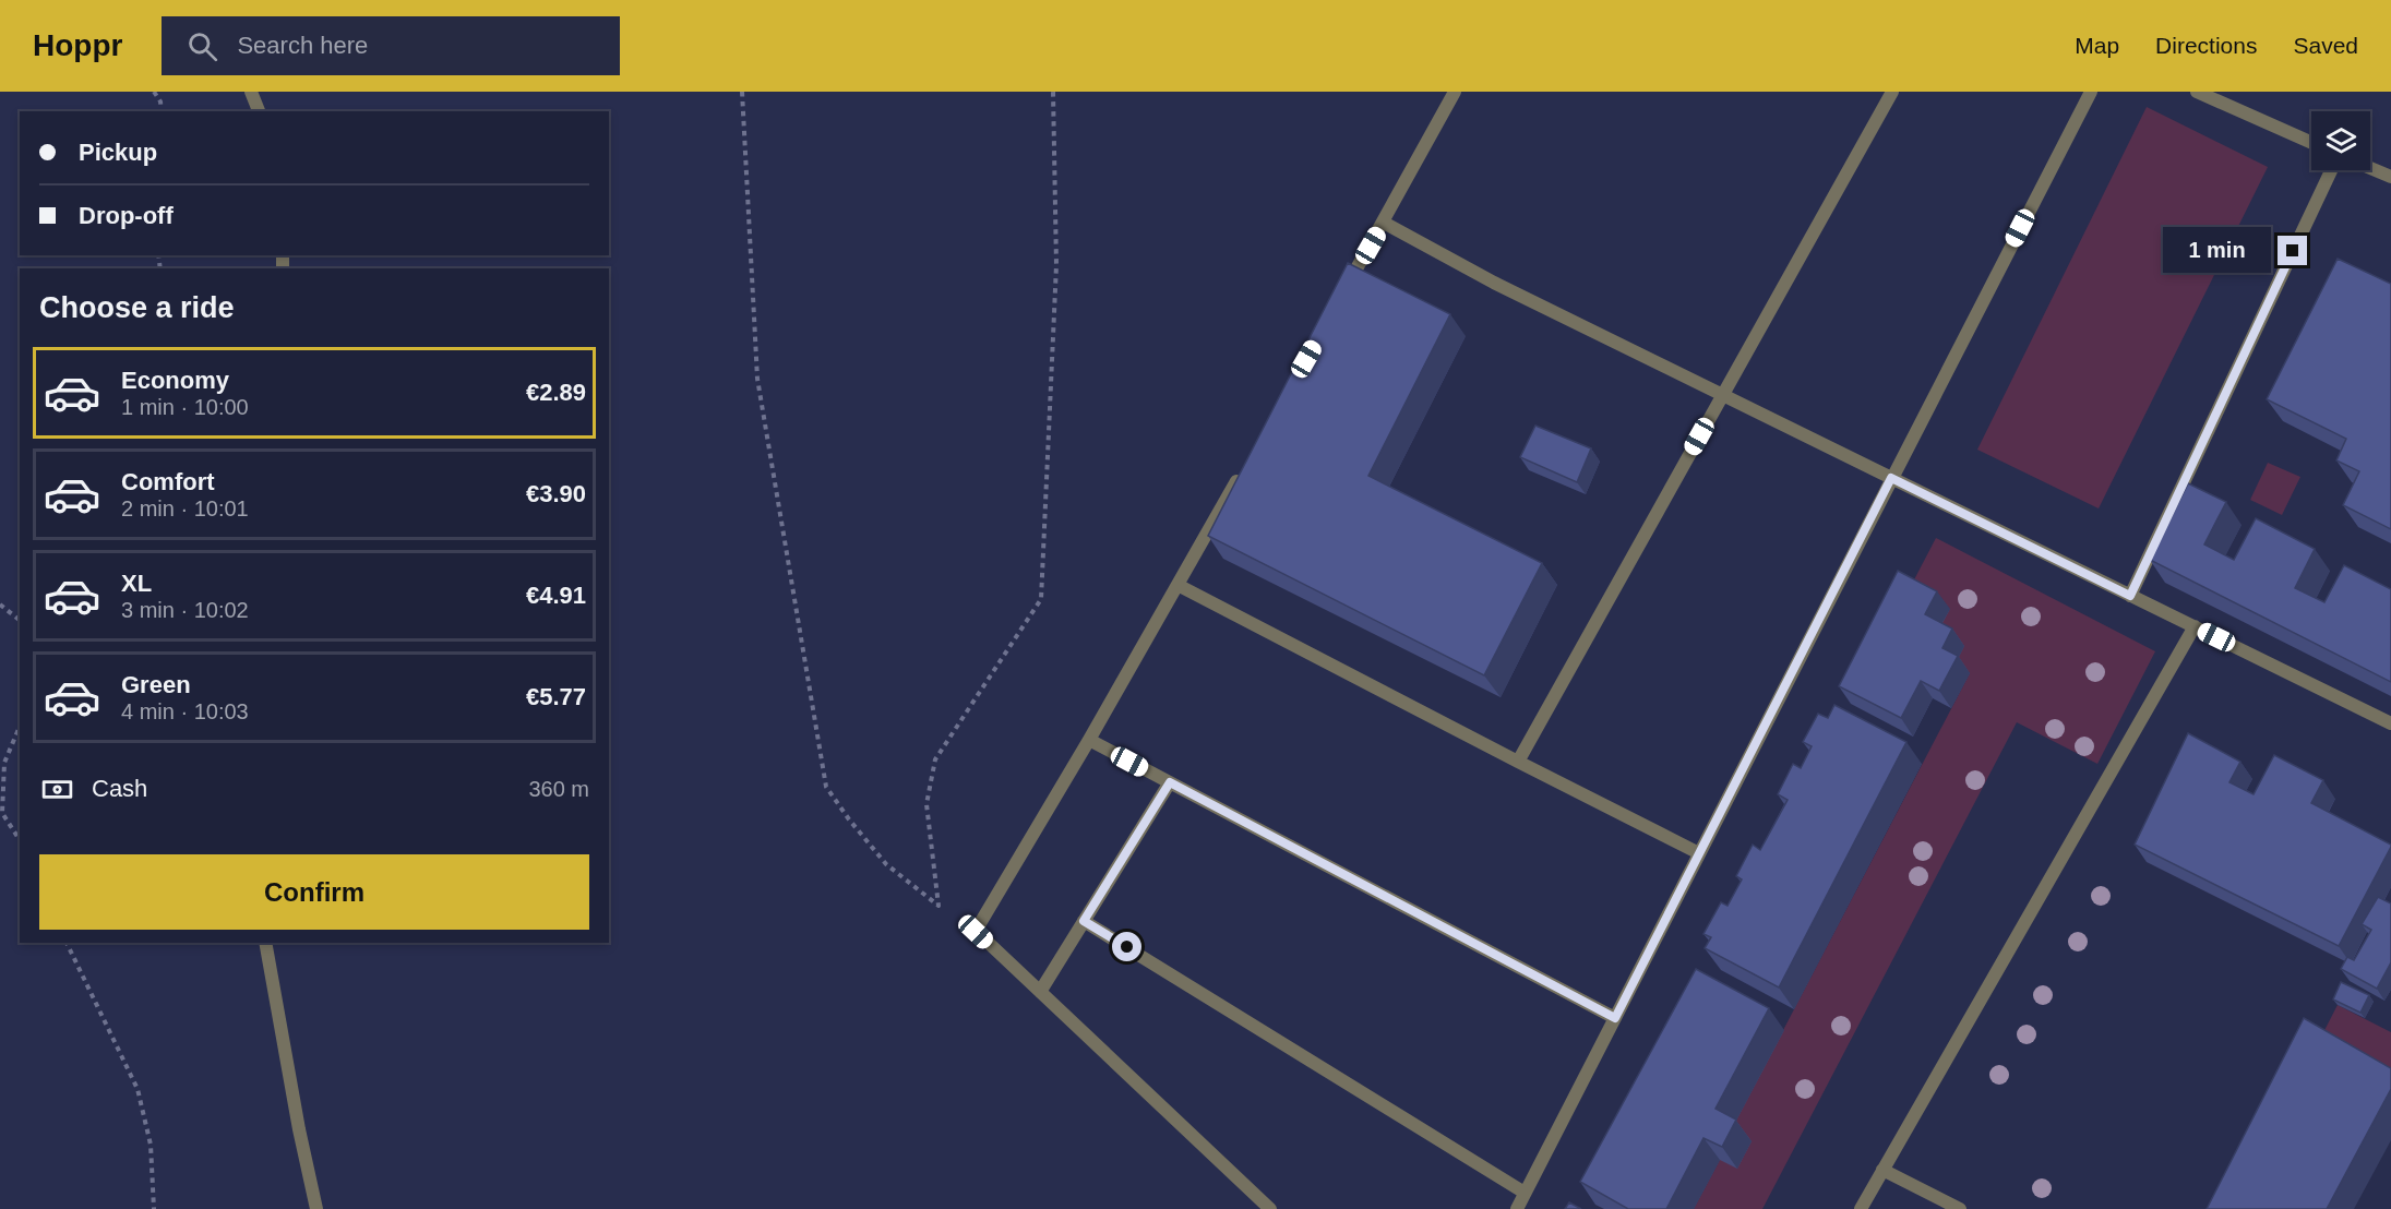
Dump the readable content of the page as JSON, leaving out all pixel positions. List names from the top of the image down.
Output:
{
  "page": {
    "header": "Hoppr",
    "search": "Search here",
    "nav": ["Map", "Directions", "Saved"],
    "banner": ["Pickup", "Drop-off"],
    "bubble": "1 min",
    "heading": "Choose a ride",
    "list": [
      {
        "name": "Economy",
        "note": "1 min · 10:00",
        "value": "€2.89"
      },
      {
        "name": "Comfort",
        "note": "2 min · 10:01",
        "value": "€3.90"
      },
      {
        "name": "XL",
        "note": "3 min · 10:02",
        "value": "€4.91"
      },
      {
        "name": "Green",
        "note": "4 min · 10:03",
        "value": "€5.77"
      }
    ],
    "pay": ["Cash", "360 m"],
    "buttons": "Confirm"
  }
}
